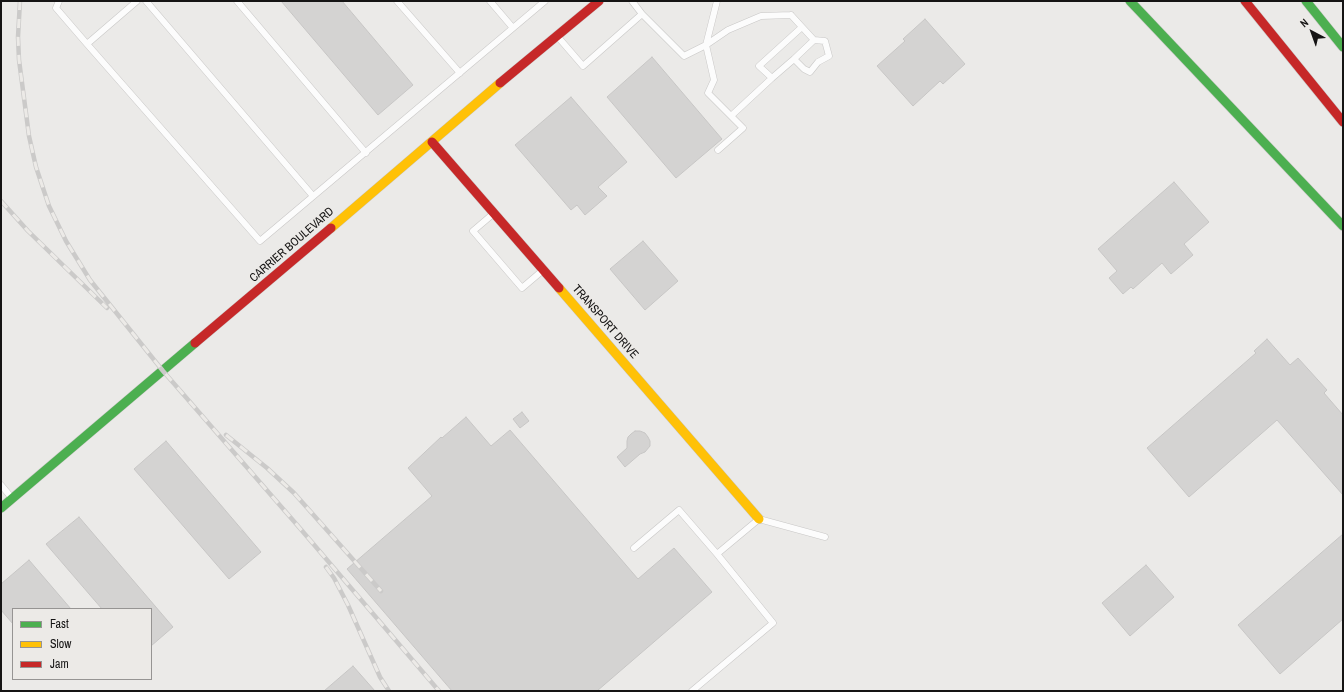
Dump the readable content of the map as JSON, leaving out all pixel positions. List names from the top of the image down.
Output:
{
  "streets": {
    "main road": ["CARRIER BOULEVARD", "TRANSPORT DRIVE"]
  },
  "crossings": [
    ["CARRIER BOULEVARD", "TRANSPORT DRIVE"]
  ],
  "legend": ["Fast", "Slow", "Jam"],
  "north": "top left"
}
